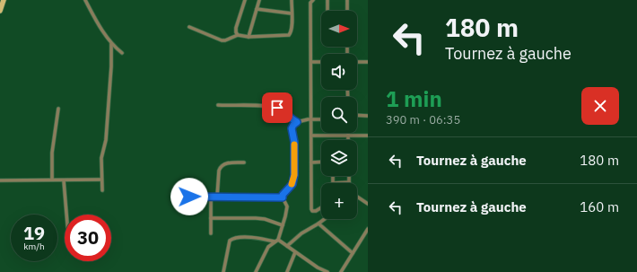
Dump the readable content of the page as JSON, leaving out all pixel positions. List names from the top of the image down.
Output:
{
  "north": "right",
  "page": {
    "turn": ["180 m", "Tournez à gauche"],
    "map_buttons": "+",
    "heading": ["1 min", "390 m · 06:35"],
    "list": [
      {
        "name": "Tournez à gauche",
        "value": "180 m"
      },
      {
        "name": "Tournez à gauche",
        "value": "160 m"
      }
    ],
    "speed": "19 km/h",
    "limit": "30"
  }
}
